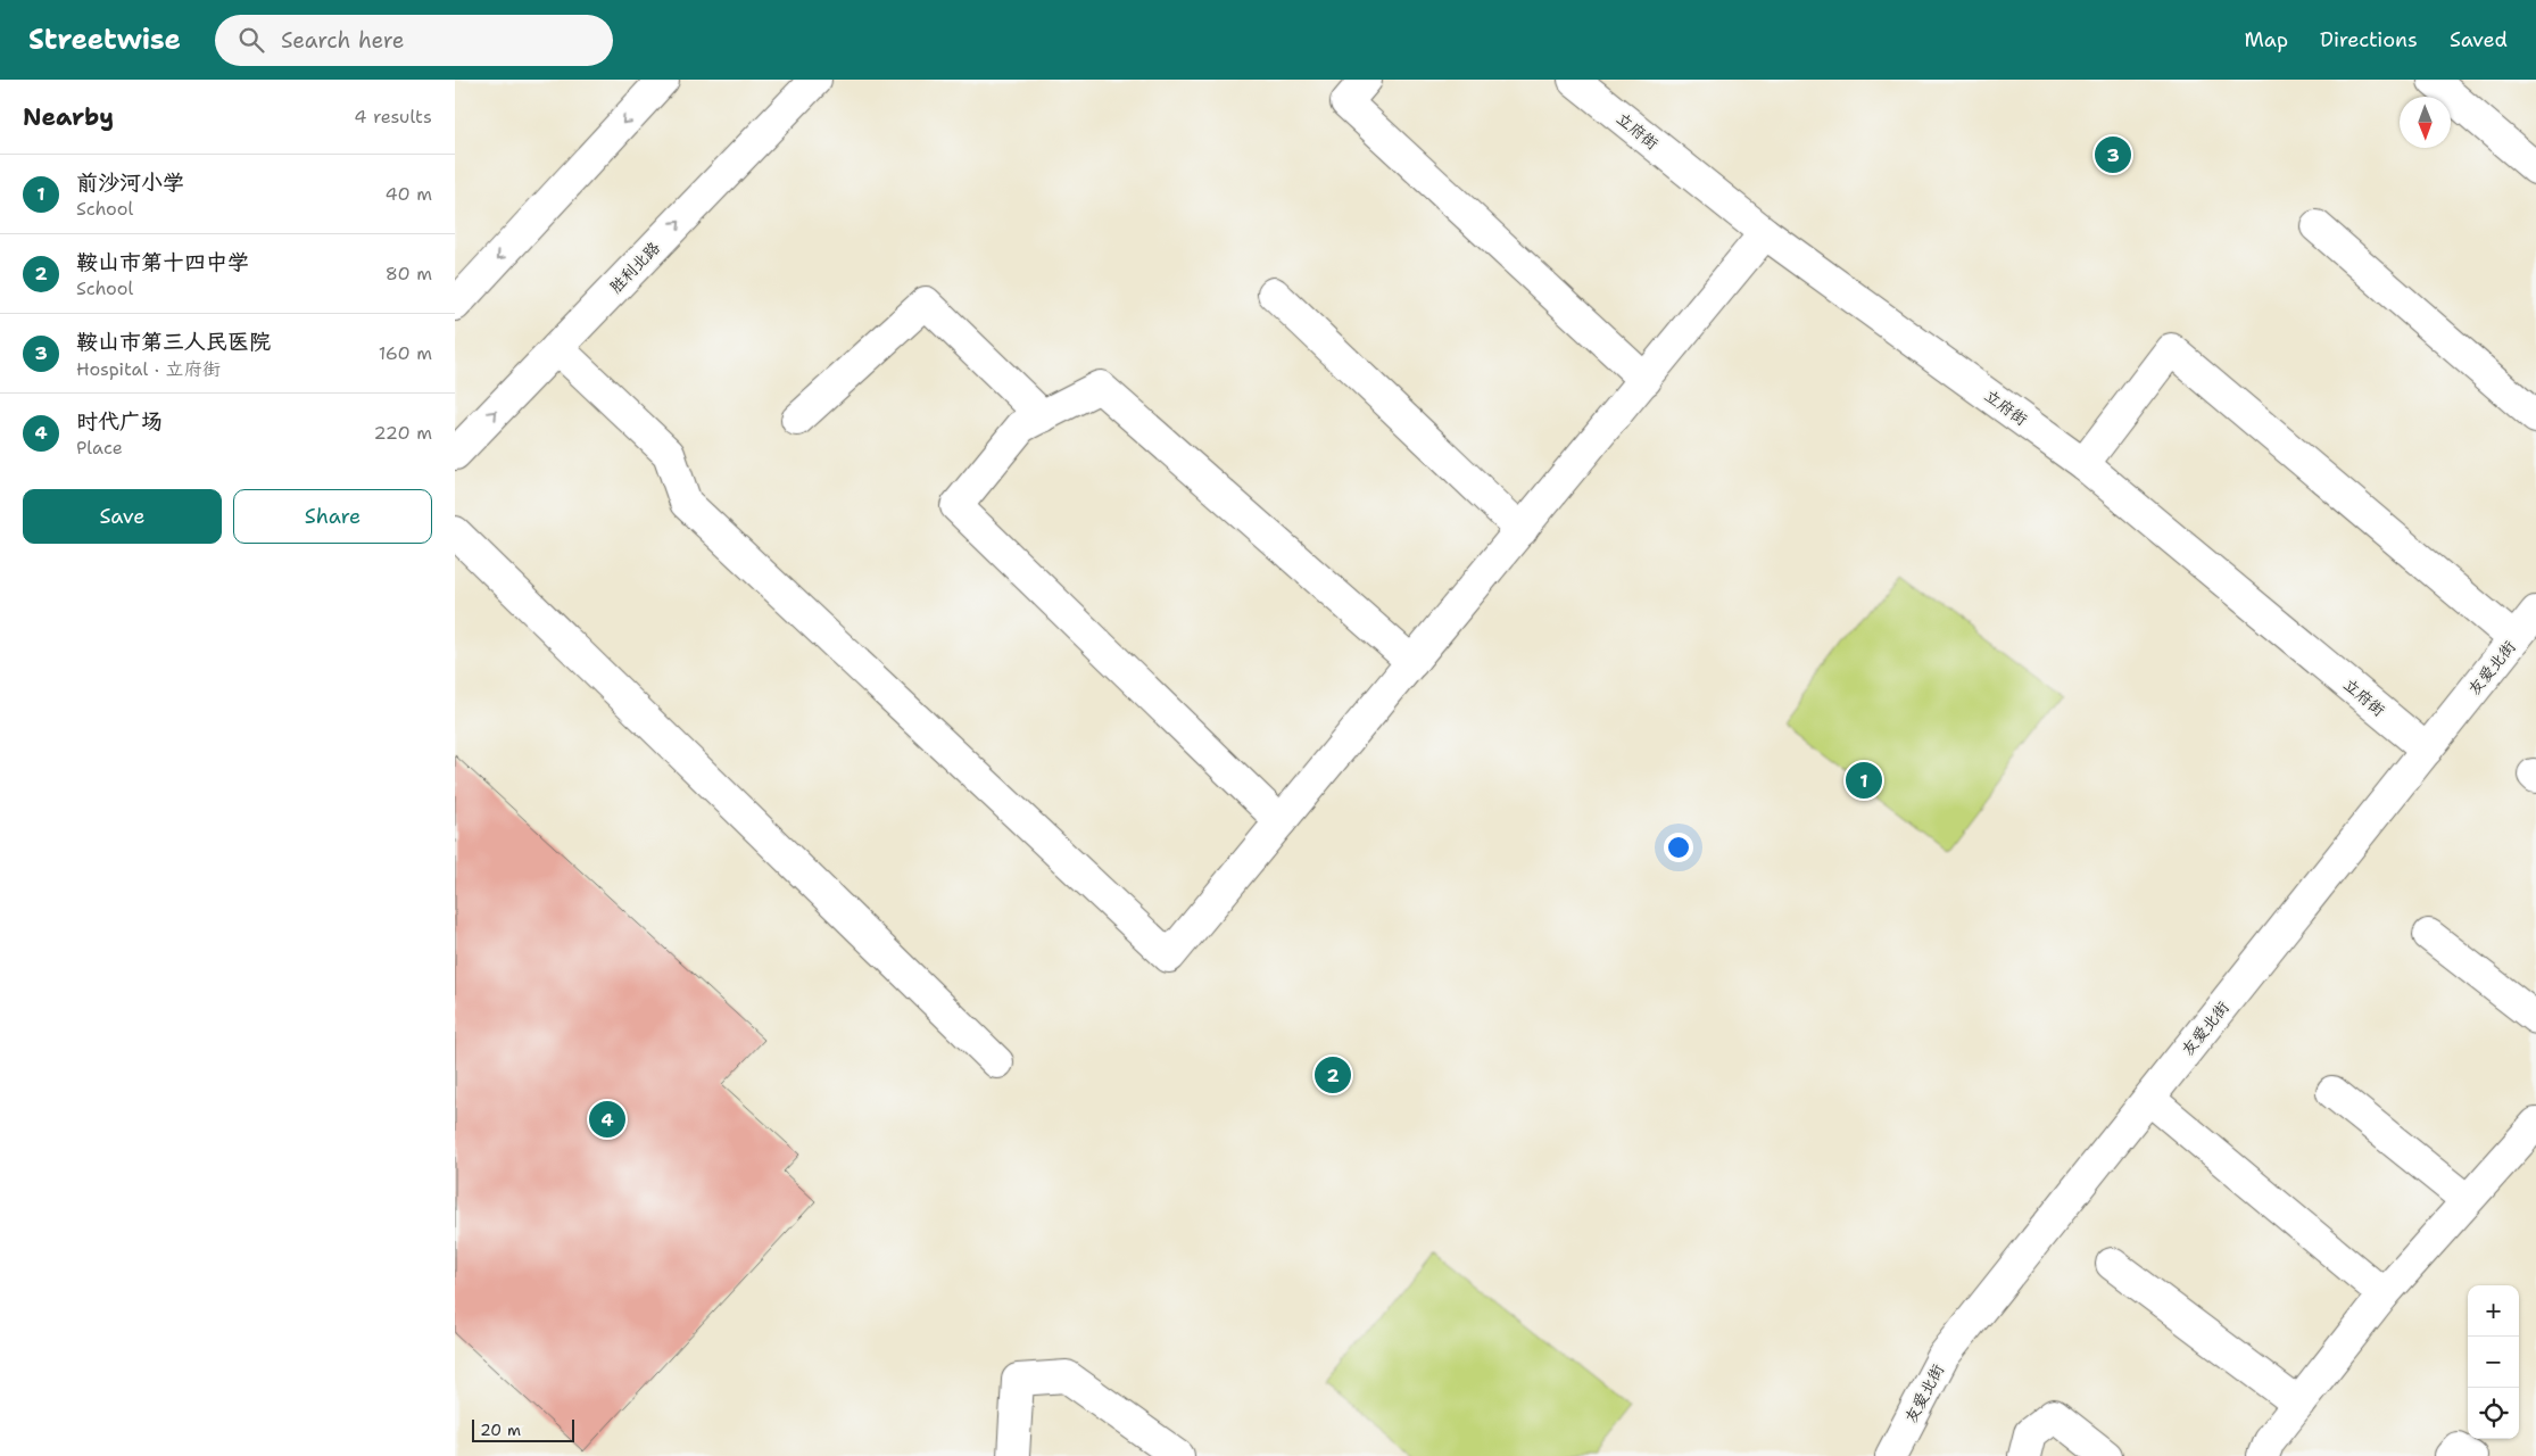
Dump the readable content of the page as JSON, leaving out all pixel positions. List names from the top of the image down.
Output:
{
  "streets": {
    "street": ["立府街", "胜利北路", "友爱北街"]
  },
  "crossings": [
    ["立府街", "友爱北街"]
  ],
  "scale_bar": "20 m",
  "north": "bottom",
  "page": {
    "header": "Streetwise",
    "search": "Search here",
    "nav": ["Map", "Directions", "Saved"],
    "heading": ["Nearby", "4 results"],
    "pins": [
      "3",
      "1",
      "2",
      "4"
    ],
    "list": [
      {
        "mark": "1",
        "name": "前沙河小学",
        "note": "School",
        "value": "40 m"
      },
      {
        "mark": "2",
        "name": "鞍山市第十四中学",
        "note": "School",
        "value": "80 m"
      },
      {
        "mark": "3",
        "name": "鞍山市第三人民医院",
        "note": "Hospital · 立府街",
        "value": "160 m"
      },
      {
        "mark": "4",
        "name": "时代广场",
        "note": "Place",
        "value": "220 m"
      }
    ],
    "buttons": ["Save", "Share"],
    "map_buttons": ["+", "−"],
    "scale": "20 m"
  }
}
